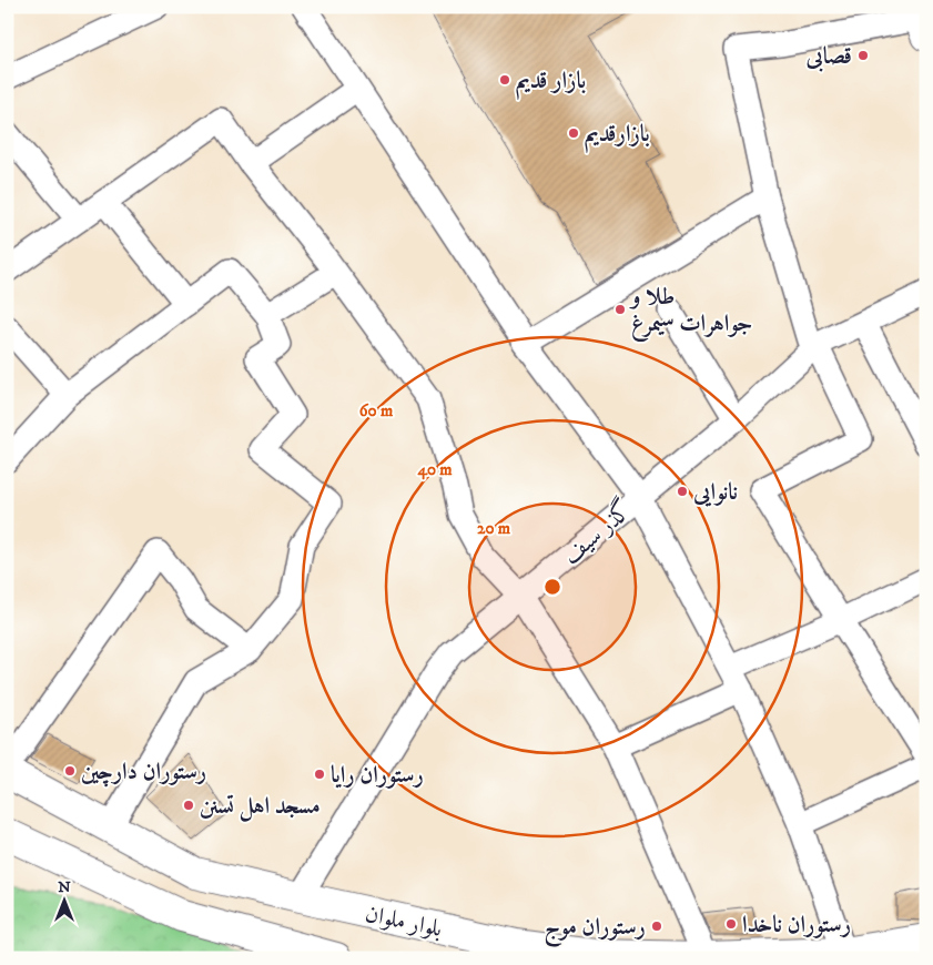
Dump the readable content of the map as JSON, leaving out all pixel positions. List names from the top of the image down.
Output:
{
  "streets": {
    "main road": ["بلوار ملوان"],
    "street": ["گذر سیف"]
  },
  "crossings": [
    ["گذر سیف", "بلوار ملوان"]
  ],
  "places": [
    "قصابی",
    "بازار قدیم",
    "بازارقدیم",
    "طلا و جواهرات سیمرغ",
    "نانوایی",
    "رستوران دارچین",
    "رستوران رایا",
    "مسجد اهل تسنن",
    "رستوران ناخدا",
    "رستوران موج"
  ],
  "north": "top",
  "rings": ["60 m", "40 m", "20 m"]
}
